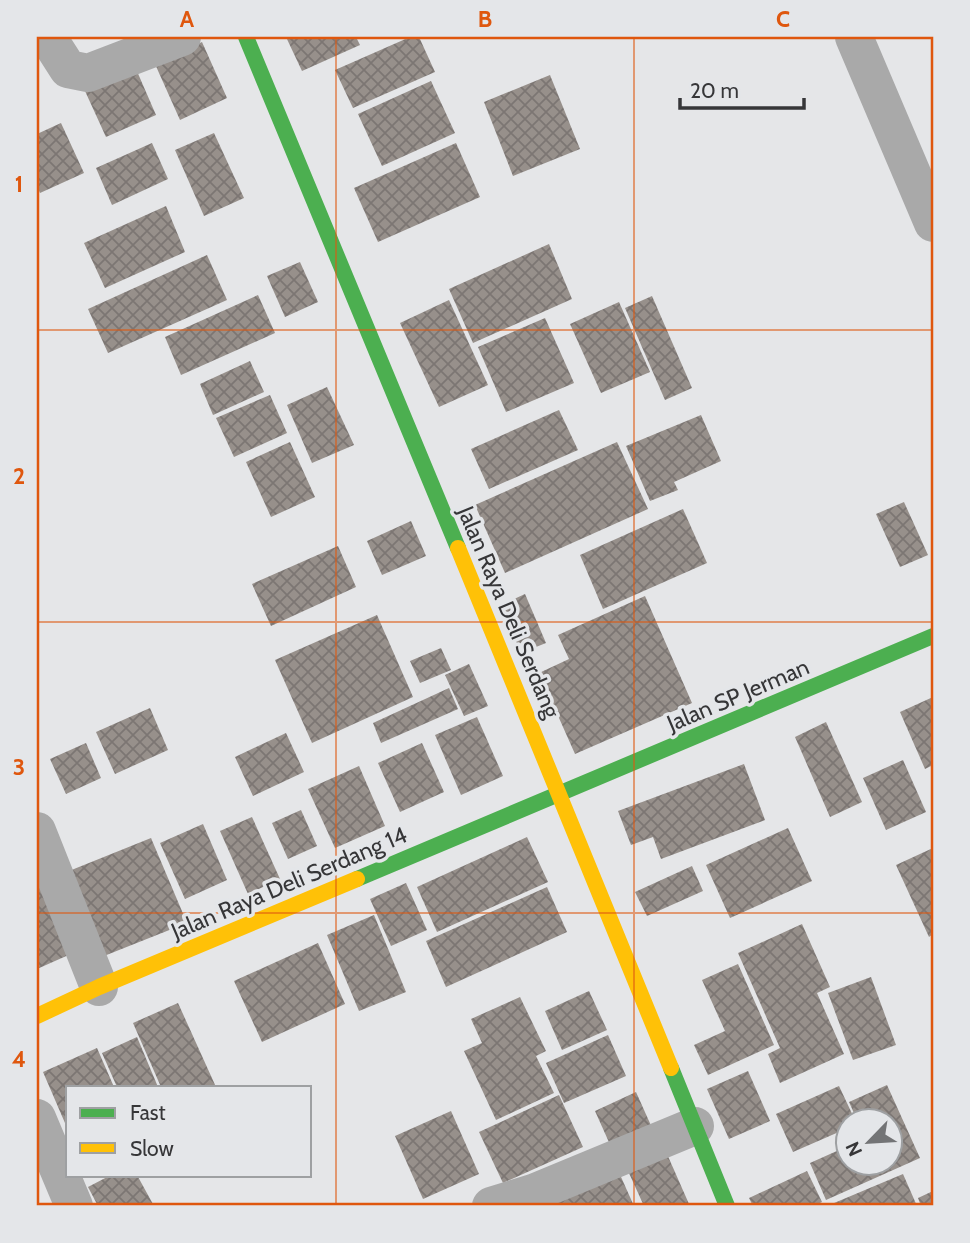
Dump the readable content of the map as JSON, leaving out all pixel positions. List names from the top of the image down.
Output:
{
  "streets": {
    "main road": ["Jalan Raya Deli Serdang", "Jalan SP Jerman", "Jalan Raya Deli Serdang 14"]
  },
  "crossings": [
    ["Jalan Raya Deli Serdang", "Jalan SP Jerman"],
    ["Jalan Raya Deli Serdang", "Jalan Raya Deli Serdang 14"],
    ["Jalan SP Jerman", "Jalan Raya Deli Serdang 14"]
  ],
  "legend": ["Fast", "Slow"],
  "scale_bar": "20 m",
  "north": "bottom left",
  "grid": {
    "columns": ["A", "B", "C"],
    "rows": [
      "1",
      "2",
      "3",
      "4"
    ]
  }
}
